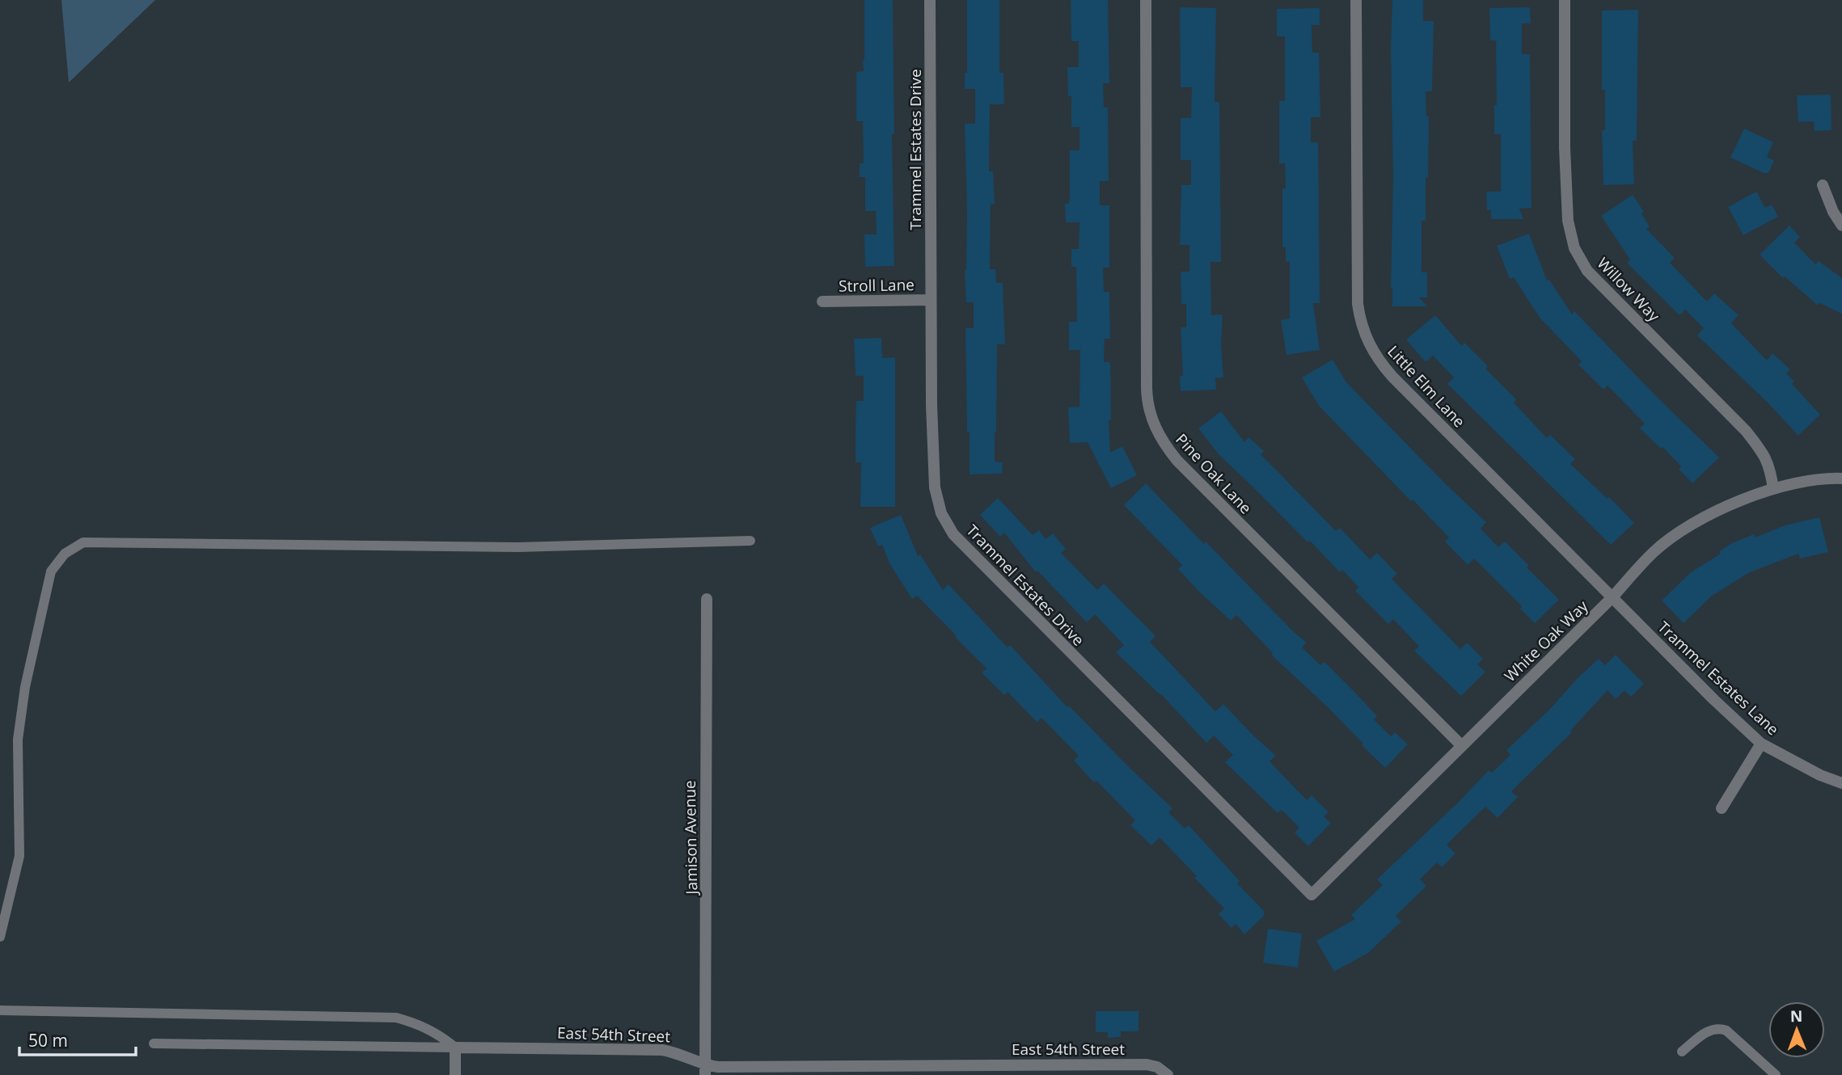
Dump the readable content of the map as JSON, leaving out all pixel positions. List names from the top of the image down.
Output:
{
  "streets": {
    "street": [
      "Trammel Estates Drive",
      "Stroll Lane",
      "Willow Way",
      "Little Elm Lane",
      "Pine Oak Lane",
      "White Oak Way",
      "Trammel Estates Lane",
      "Jamison Avenue",
      "East 54th Street"
    ]
  },
  "crossings": [
    ["Trammel Estates Drive", "Stroll Lane"],
    ["Trammel Estates Drive", "White Oak Way"],
    ["Willow Way", "White Oak Way"],
    ["Little Elm Lane", "White Oak Way"],
    ["Little Elm Lane", "Trammel Estates Lane"],
    ["Pine Oak Lane", "White Oak Way"],
    ["White Oak Way", "Trammel Estates Lane"],
    ["Jamison Avenue", "East 54th Street"]
  ],
  "scale_bar": "50 m",
  "north": "top"
}
